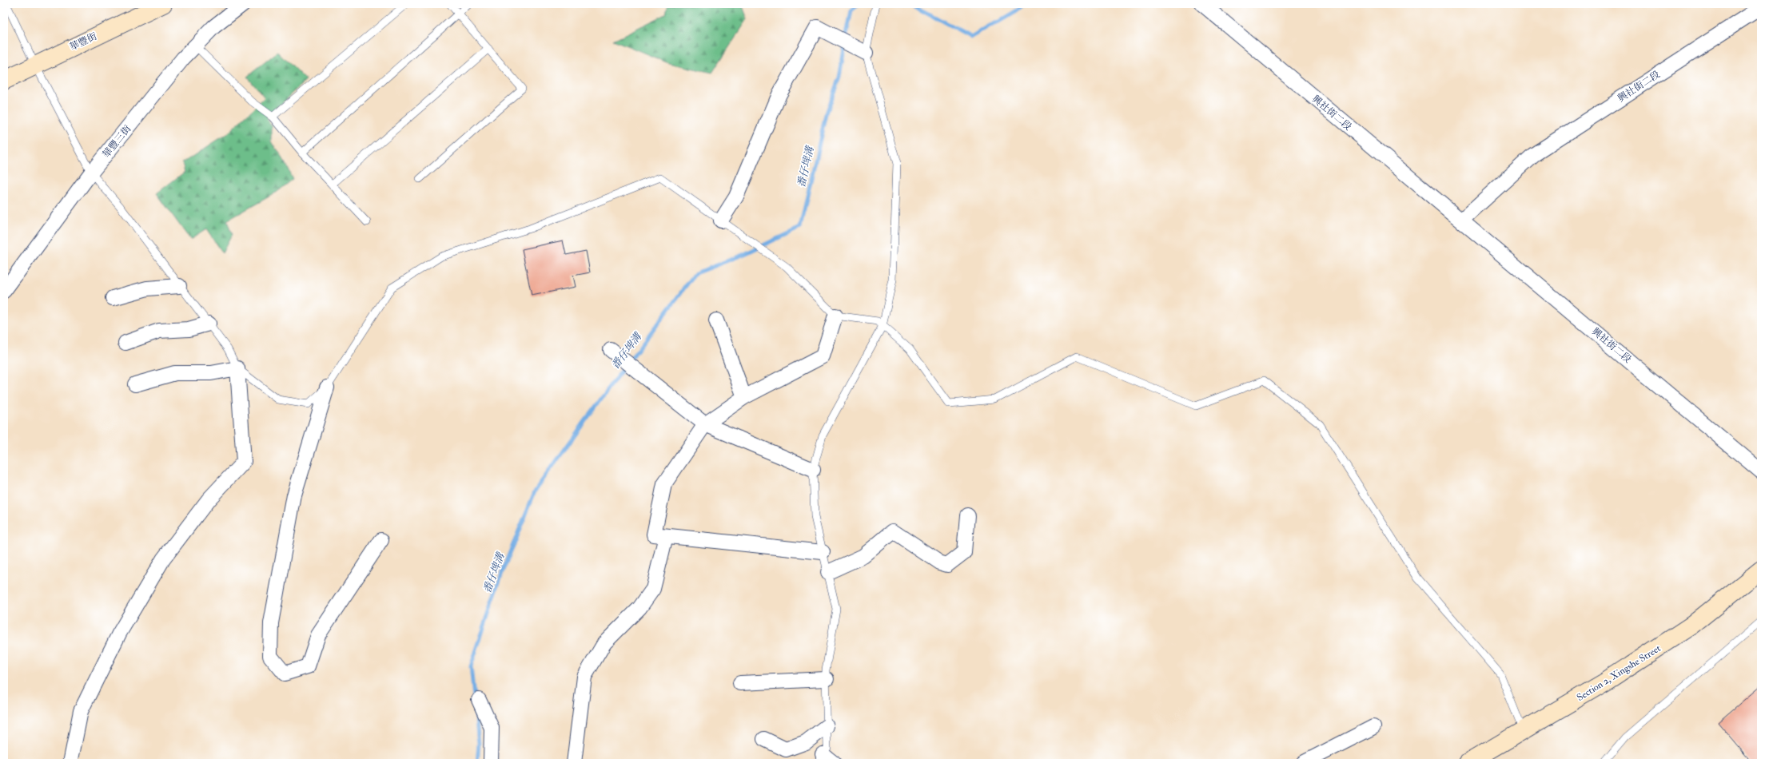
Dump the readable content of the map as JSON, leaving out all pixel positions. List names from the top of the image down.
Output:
{
  "streets": {
    "street": [
      "華豐街",
      "興社街二段",
      "華豐三街",
      "Section 2, Xingshe Street"
    ]
  },
  "water": ["番仔埤溝"]
}
